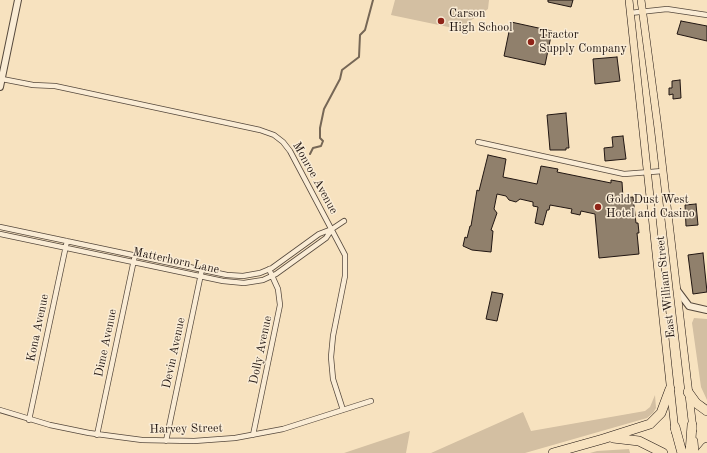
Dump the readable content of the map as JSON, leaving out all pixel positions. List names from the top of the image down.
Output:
{
  "streets": {
    "main road": ["East William Street"],
    "street": [
      "Monroe Avenue",
      "Matterhorn Lane",
      "Kona Avenue",
      "Dime Avenue",
      "Dolly Avenue",
      "Devin Avenue",
      "Harvey Street"
    ]
  },
  "crossings": [
    ["Monroe Avenue", "Matterhorn Lane"],
    ["Monroe Avenue", "Harvey Street"],
    ["Matterhorn Lane", "Kona Avenue"],
    ["Matterhorn Lane", "Dime Avenue"],
    ["Matterhorn Lane", "Dolly Avenue"],
    ["Matterhorn Lane", "Devin Avenue"],
    ["Kona Avenue", "Harvey Street"],
    ["Dime Avenue", "Harvey Street"],
    ["Dolly Avenue", "Harvey Street"],
    ["Devin Avenue", "Harvey Street"]
  ],
  "places": ["Carson High School", "Tractor Supply Company", "Gold Dust West Hotel and Casino"]
}
